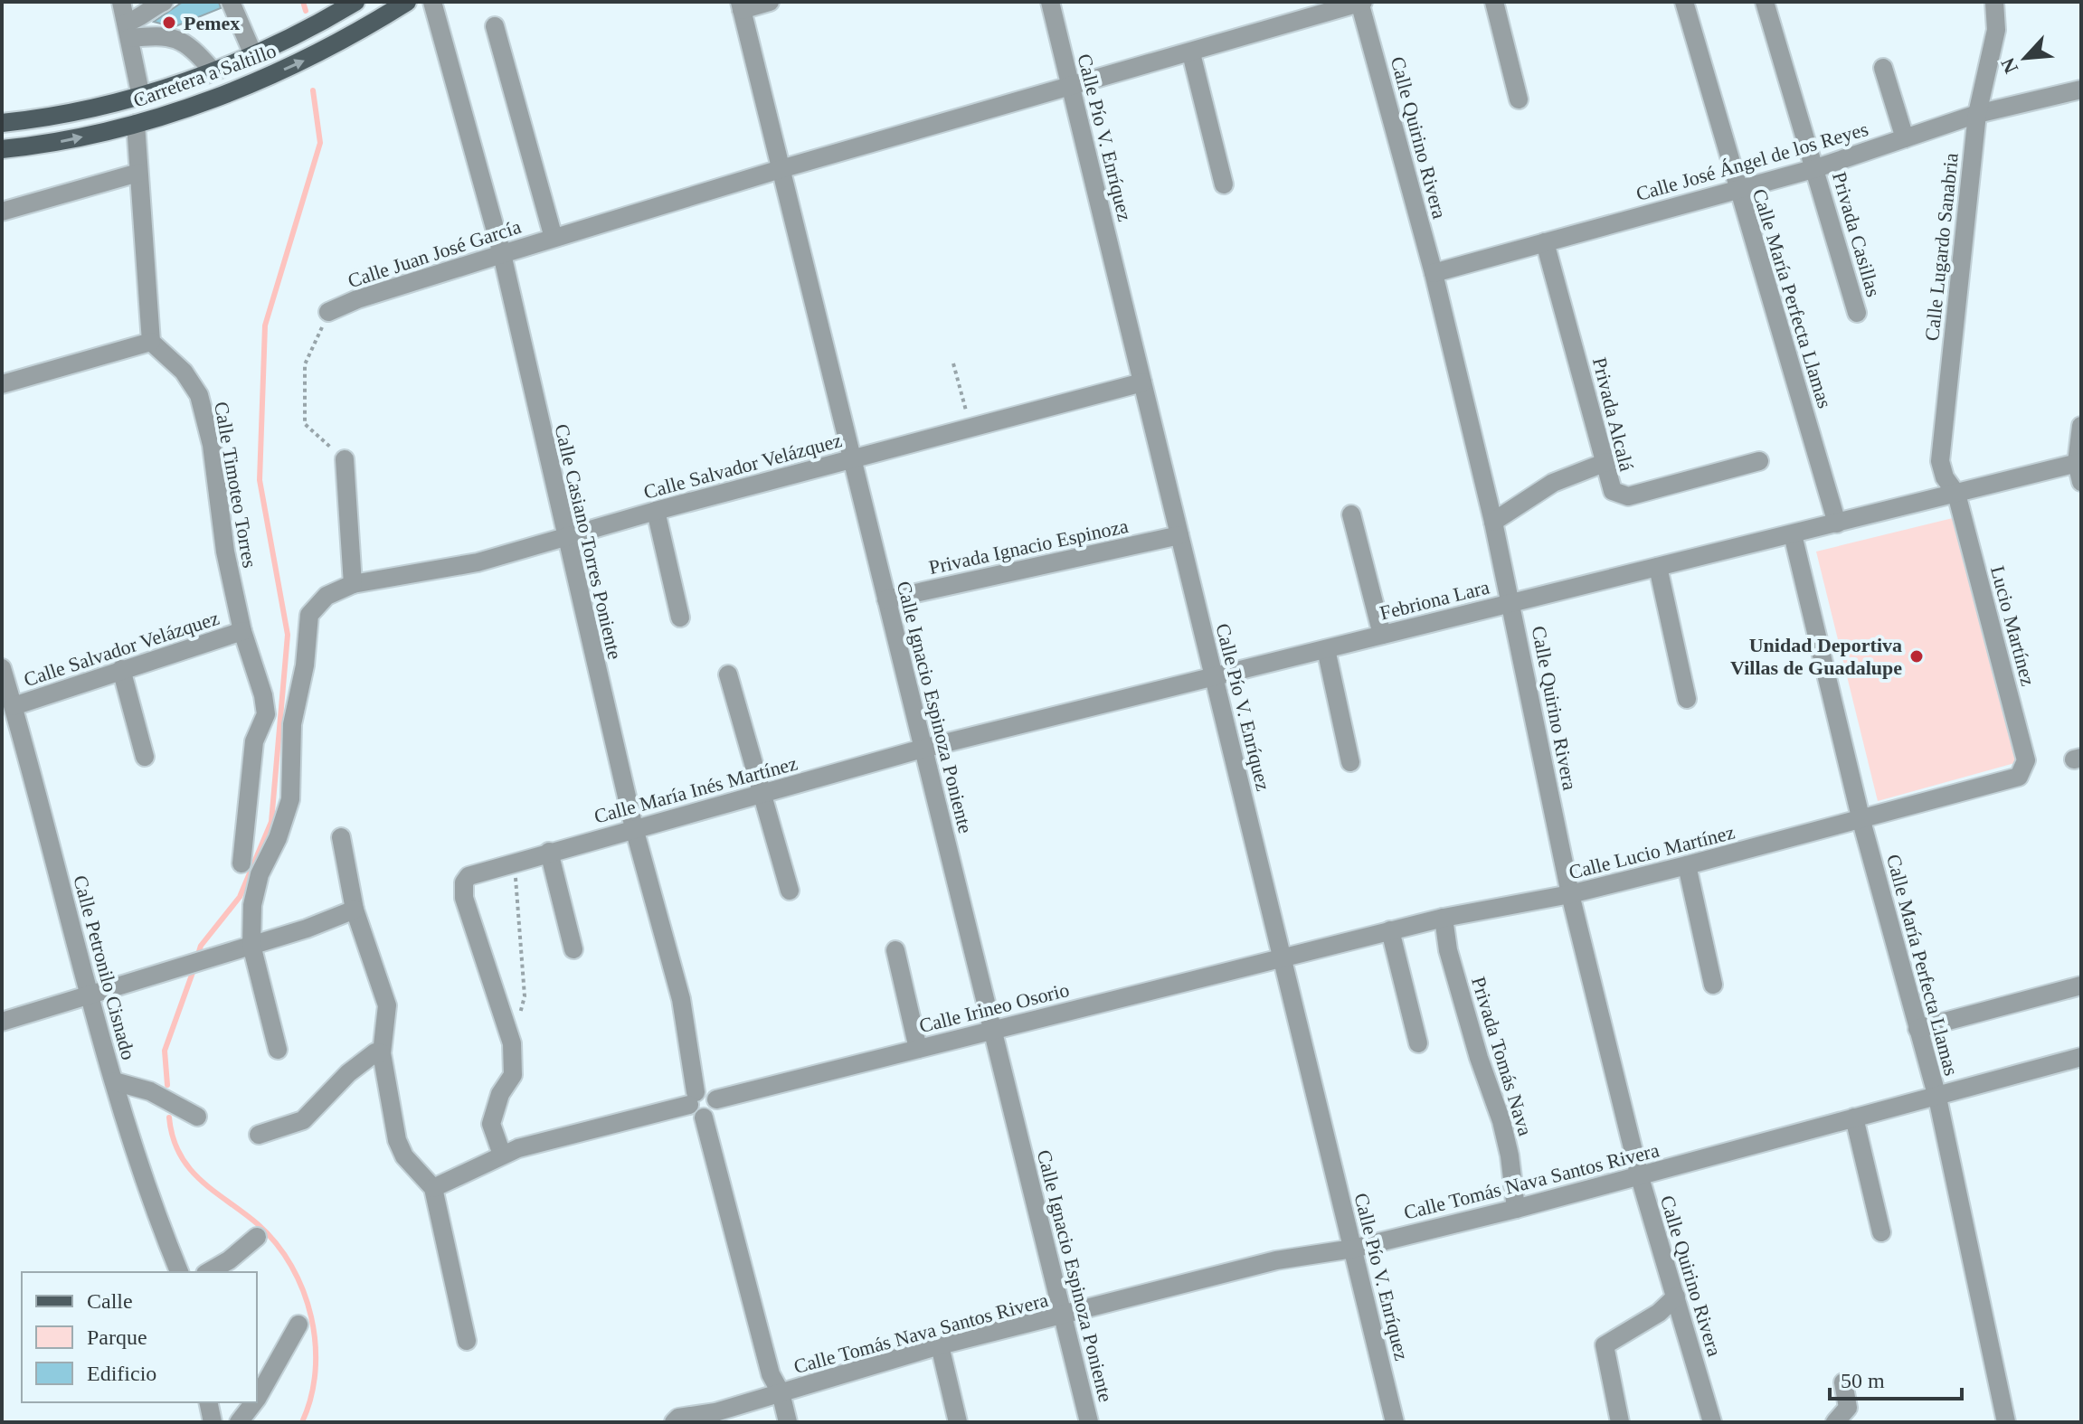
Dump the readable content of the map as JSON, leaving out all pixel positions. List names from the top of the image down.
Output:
{
  "streets": {
    "main road": ["Carretera a Saltillo"],
    "street": [
      "Calle Pío V. Enríquez",
      "Calle Quirino Rivera",
      "Calle José Ángel de los Reyes",
      "Privada Casillas",
      "Calle Lugardo Sanabria",
      "Calle Juan José García",
      "Calle María Perfecta Llamas",
      "Privada Alcalá",
      "Calle Salvador Velázquez",
      "Calle Timoteo Torres",
      "Calle Casiano Torres Poniente",
      "Privada Ignacio Espinoza",
      "Febriona Lara",
      "Lucio Martínez",
      "Calle Ignacio Espinoza Poniente",
      "Calle María Inés Martínez",
      "Calle Lucio Martínez",
      "Calle Petronilo Cisnado",
      "Calle Irineo Osorio",
      "Privada Tomás Nava",
      "Calle Tomás Nava Santos Rivera"
    ]
  },
  "crossings": [
    ["Calle Pío V. Enríquez", "Calle Juan José García"],
    ["Calle Pío V. Enríquez", "Calle Salvador Velázquez"],
    ["Calle Pío V. Enríquez", "Privada Ignacio Espinoza"],
    ["Calle Pío V. Enríquez", "Febriona Lara"],
    ["Calle Pío V. Enríquez", "Calle Lucio Martínez"],
    ["Calle Pío V. Enríquez", "Calle Irineo Osorio"],
    ["Calle Pío V. Enríquez", "Calle Tomás Nava Santos Rivera"],
    ["Calle Quirino Rivera", "Calle José Ángel de los Reyes"],
    ["Calle Quirino Rivera", "Calle Juan José García"],
    ["Calle Quirino Rivera", "Febriona Lara"],
    ["Calle Quirino Rivera", "Calle Lucio Martínez"],
    ["Calle Quirino Rivera", "Calle Tomás Nava Santos Rivera"],
    ["Calle José Ángel de los Reyes", "Privada Casillas"],
    ["Calle José Ángel de los Reyes", "Calle Lugardo Sanabria"],
    ["Calle José Ángel de los Reyes", "Calle María Perfecta Llamas"],
    ["Calle José Ángel de los Reyes", "Privada Alcalá"],
    ["Calle Lugardo Sanabria", "Febriona Lara"],
    ["Calle Lugardo Sanabria", "Lucio Martínez"],
    ["Calle Juan José García", "Calle Casiano Torres Poniente"],
    ["Calle Juan José García", "Calle Ignacio Espinoza Poniente"],
    ["Calle María Perfecta Llamas", "Febriona Lara"],
    ["Calle María Perfecta Llamas", "Calle Lucio Martínez"],
    ["Calle María Perfecta Llamas", "Calle Tomás Nava Santos Rivera"],
    ["Calle Salvador Velázquez", "Calle Timoteo Torres"],
    ["Calle Salvador Velázquez", "Calle Casiano Torres Poniente"],
    ["Calle Salvador Velázquez", "Calle Ignacio Espinoza Poniente"],
    ["Calle Salvador Velázquez", "Calle Petronilo Cisnado"],
    ["Calle Casiano Torres Poniente", "Calle María Inés Martínez"],
    ["Calle Casiano Torres Poniente", "Calle Irineo Osorio"],
    ["Privada Ignacio Espinoza", "Calle Ignacio Espinoza Poniente"],
    ["Febriona Lara", "Lucio Martínez"],
    ["Febriona Lara", "Calle Ignacio Espinoza Poniente"],
    ["Febriona Lara", "Calle María Inés Martínez"],
    ["Lucio Martínez", "Calle Lucio Martínez"],
    ["Calle Ignacio Espinoza Poniente", "Calle María Inés Martínez"],
    ["Calle Ignacio Espinoza Poniente", "Calle Irineo Osorio"],
    ["Calle Ignacio Espinoza Poniente", "Calle Tomás Nava Santos Rivera"],
    ["Calle Lucio Martínez", "Calle Irineo Osorio"],
    ["Calle Lucio Martínez", "Privada Tomás Nava"],
    ["Privada Tomás Nava", "Calle Tomás Nava Santos Rivera"]
  ],
  "places": ["Pemex", "Unidad Deportiva Villas de Guadalupe"],
  "legend": ["Calle", "Parque", "Edificio"],
  "scale_bar": "50 m",
  "north": "bottom left"
}
